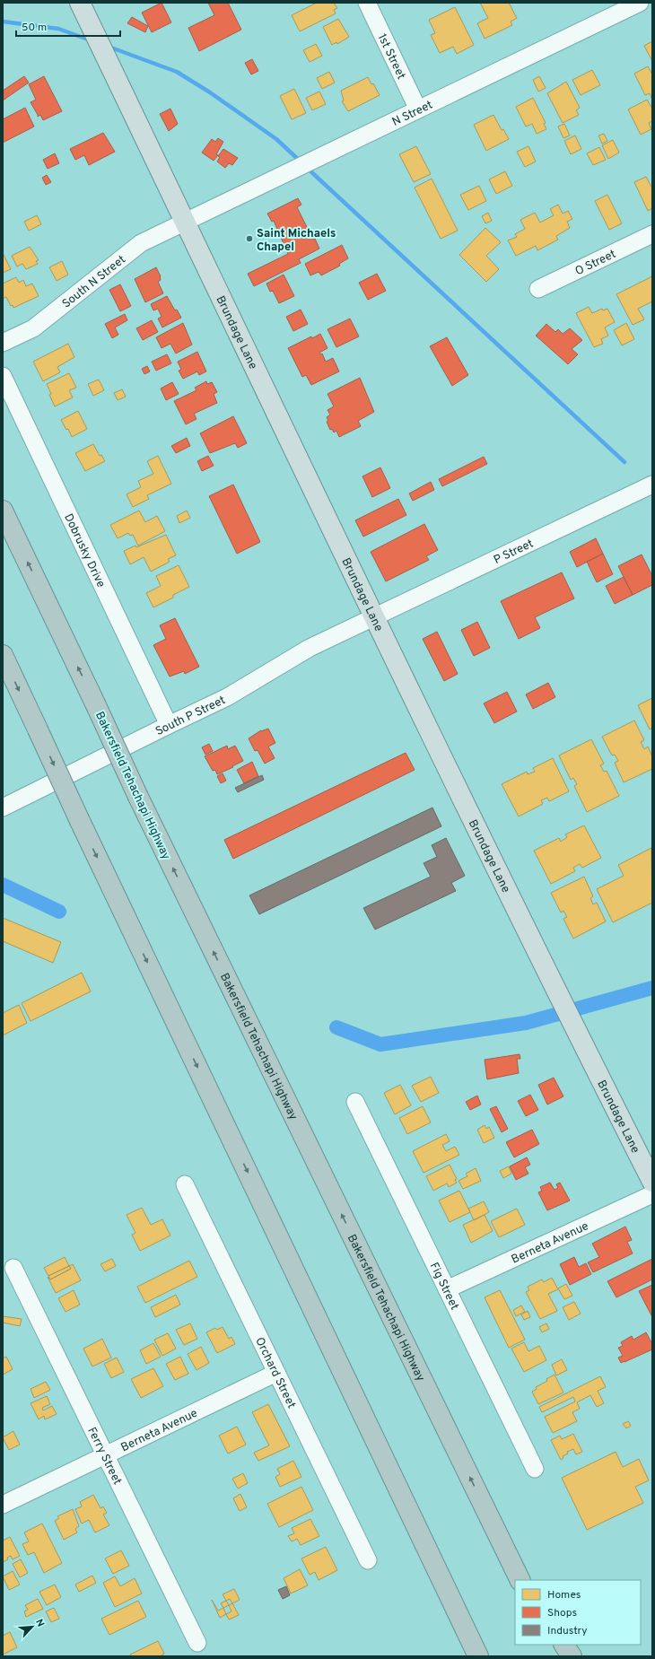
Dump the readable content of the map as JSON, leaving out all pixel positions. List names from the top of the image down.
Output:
{
  "streets": {
    "highway": ["Bakersfield Tehachapi Highway"],
    "main road": ["Brundage Lane"],
    "street": [
      "1st Street",
      "N Street",
      "O Street",
      "South N Street",
      "Dobrusky Drive",
      "P Street",
      "South P Street",
      "Berneta Avenue",
      "Fig Street",
      "Orchard Street",
      "Ferry Street"
    ]
  },
  "crossings": [
    ["1st Street", "N Street"],
    ["N Street", "South N Street"],
    ["N Street", "Brundage Lane"],
    ["South N Street", "Brundage Lane"],
    ["Brundage Lane", "P Street"],
    ["Brundage Lane", "South P Street"],
    ["Dobrusky Drive", "South P Street"],
    ["P Street", "South P Street"],
    ["Berneta Avenue", "Fig Street"],
    ["Berneta Avenue", "Orchard Street"],
    ["Berneta Avenue", "Ferry Street"]
  ],
  "places": ["Saint Michaels Chapel"],
  "legend": ["Homes", "Shops", "Industry"],
  "scale_bar": "50 m",
  "north": "top right"
}
